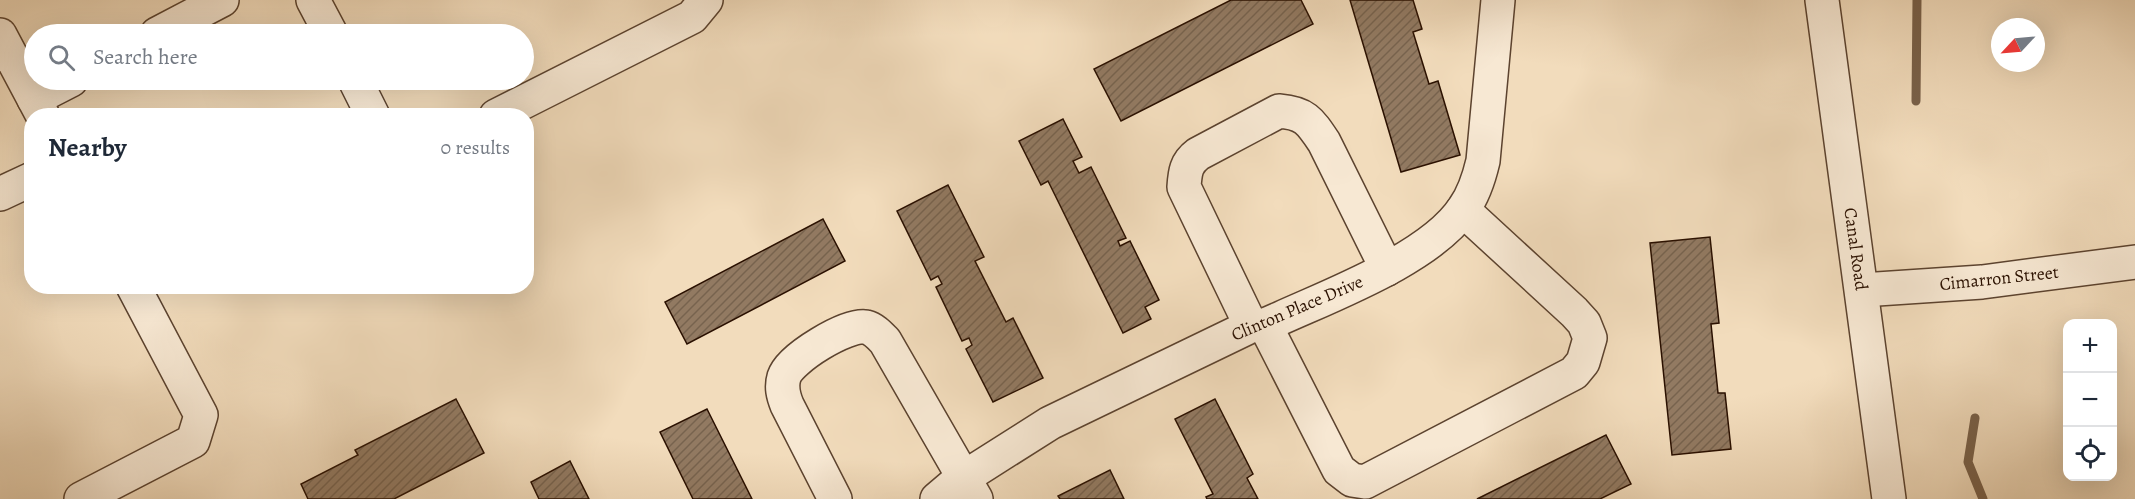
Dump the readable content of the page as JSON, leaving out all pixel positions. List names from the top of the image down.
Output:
{
  "streets": {
    "street": ["Canal Road", "Cimarron Street", "Clinton Place Drive"]
  },
  "crossings": [
    ["Canal Road", "Cimarron Street"]
  ],
  "north": "bottom left",
  "page": {
    "search": "Search here",
    "heading": ["Nearby", "0 results"],
    "map_buttons": ["+", "−"]
  }
}
